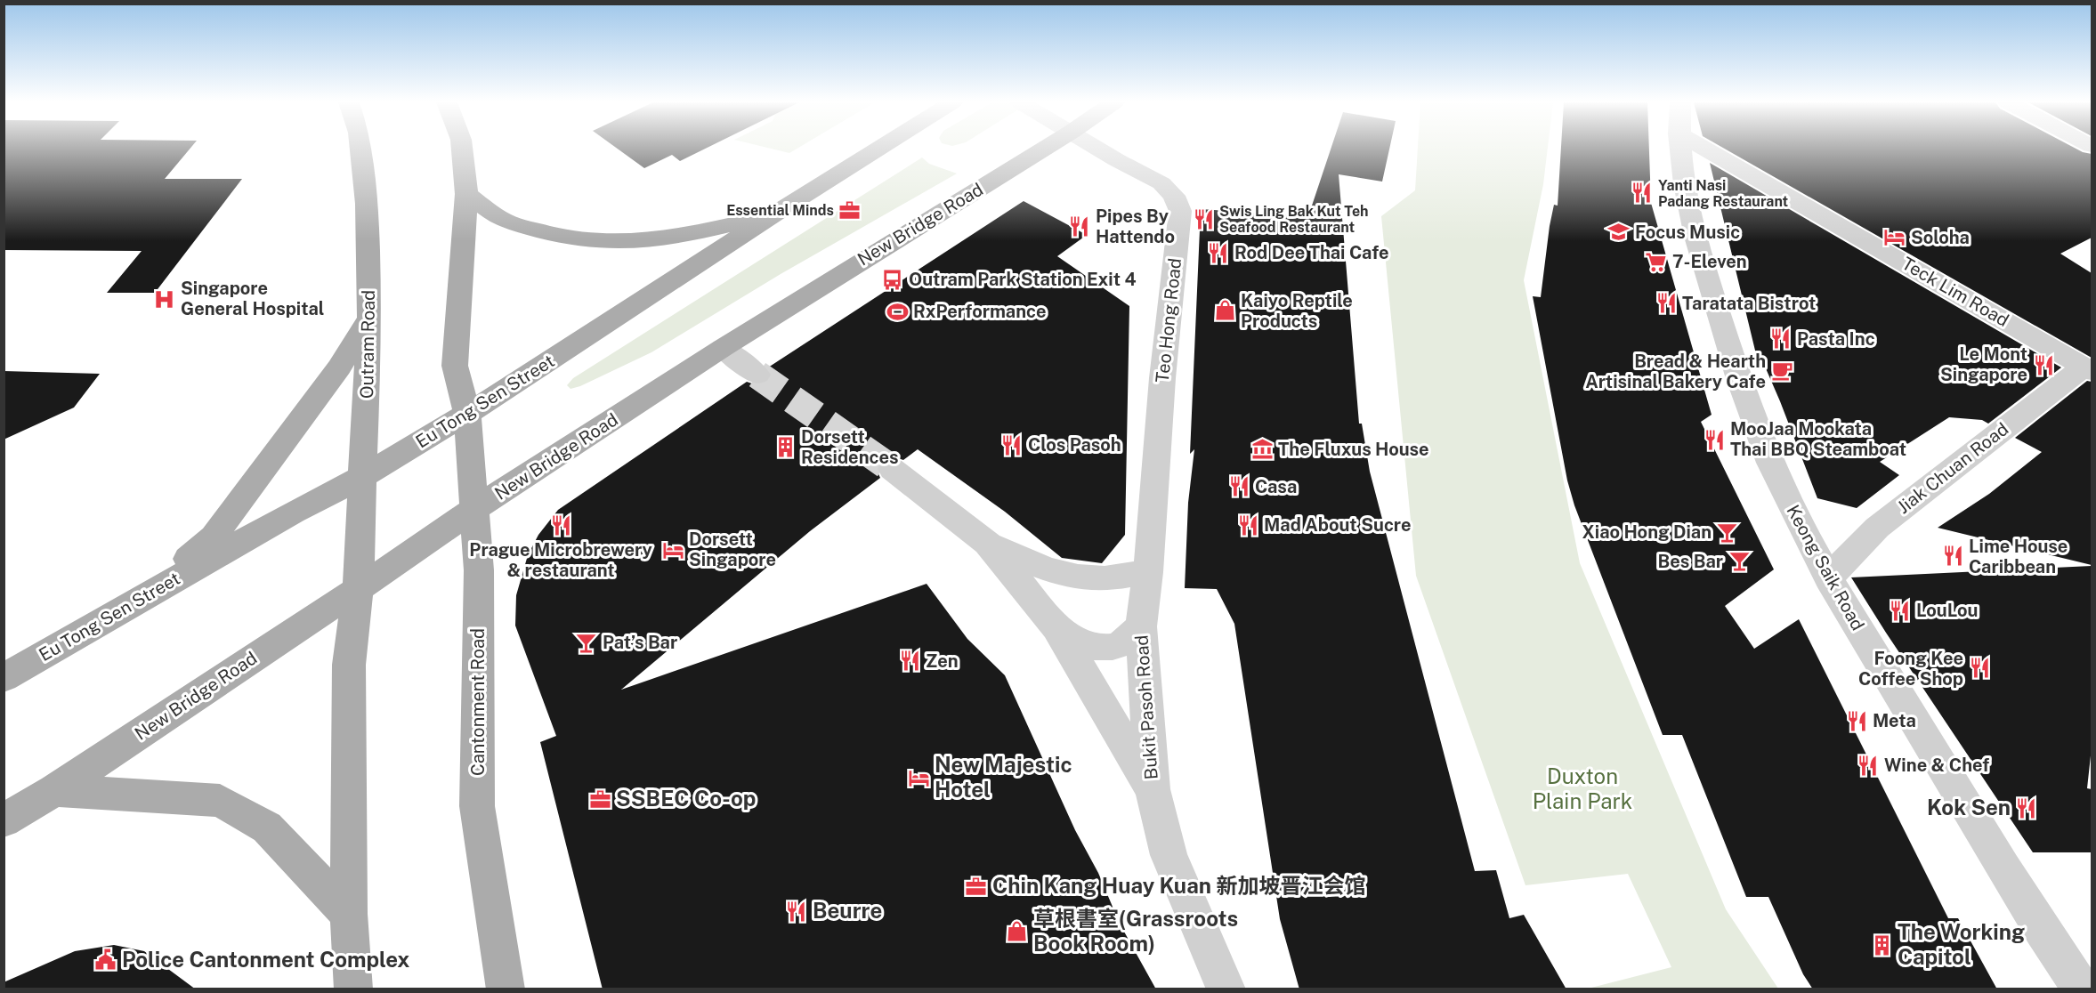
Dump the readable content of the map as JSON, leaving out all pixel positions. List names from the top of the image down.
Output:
{
  "streets": {
    "main road": [
      "New Bridge Road",
      "Outram Road",
      "Eu Tong Sen Street",
      "Cantonment Road"
    ],
    "street": [
      "Teck Lim Road",
      "Teo Hong Road",
      "Jiak Chuan Road",
      "Keong Saik Road",
      "Bukit Pasoh Road"
    ]
  },
  "crossings": [
    ["New Bridge Road", "Outram Road"],
    ["New Bridge Road", "Cantonment Road"],
    ["Teck Lim Road", "Jiak Chuan Road"],
    ["Teo Hong Road", "Bukit Pasoh Road"],
    ["Outram Road", "Eu Tong Sen Street"],
    ["Eu Tong Sen Street", "Cantonment Road"],
    ["Jiak Chuan Road", "Keong Saik Road"]
  ],
  "parks": ["Duxton Plain Park"],
  "places": {
    "restaurant": [
      "Yanti Nasi Padang Restaurant",
      "Swis Ling Bak Kut Teh Seafood Restaurant",
      "Pipes By Hattendo",
      "Rod Dee Thai Cafe",
      "Taratata Bistrot",
      "Pasta Inc",
      "Le Mont Singapore",
      "MooJaa Mookata Thai BBQ Steamboat",
      "Clos Pasoh",
      "Casa",
      "Mad About Sucre",
      "Prague Microbrewery & restaurant",
      "Lime House Caribbean",
      "LouLou",
      "Zen",
      "Foong Kee Coffee Shop",
      "Meta",
      "Wine & Chef",
      "Kok Sen",
      "Beurre"
    ],
    "office": ["Essential Minds", "SSBEC Co-op", "Chin Kang Huay Kuan 新加坡晋江会馆"],
    "school or university": ["Focus Music"],
    "hotel": ["Soloha", "Dorsett Singapore", "New Majestic Hotel"],
    "supermarket": ["7-Eleven"],
    "bus stop": ["Outram Park Station Exit 4"],
    "hospital": ["Singapore General Hospital"],
    "shop": ["Kaiyo Reptile Products", "草根書室(Grassroots Book Room)"],
    "sports": ["RxPerformance"],
    "cafe": ["Bread & Hearth Artisinal Bakery Cafe"],
    "building": ["Dorsett Residences", "The Working Capitol"],
    "museum": ["The Fluxus House"],
    "bar": ["Xiao Hong Dian", "Bes Bar", "Pat’s Bar"],
    "public building": ["Police Cantonment Complex"]
  }
}
